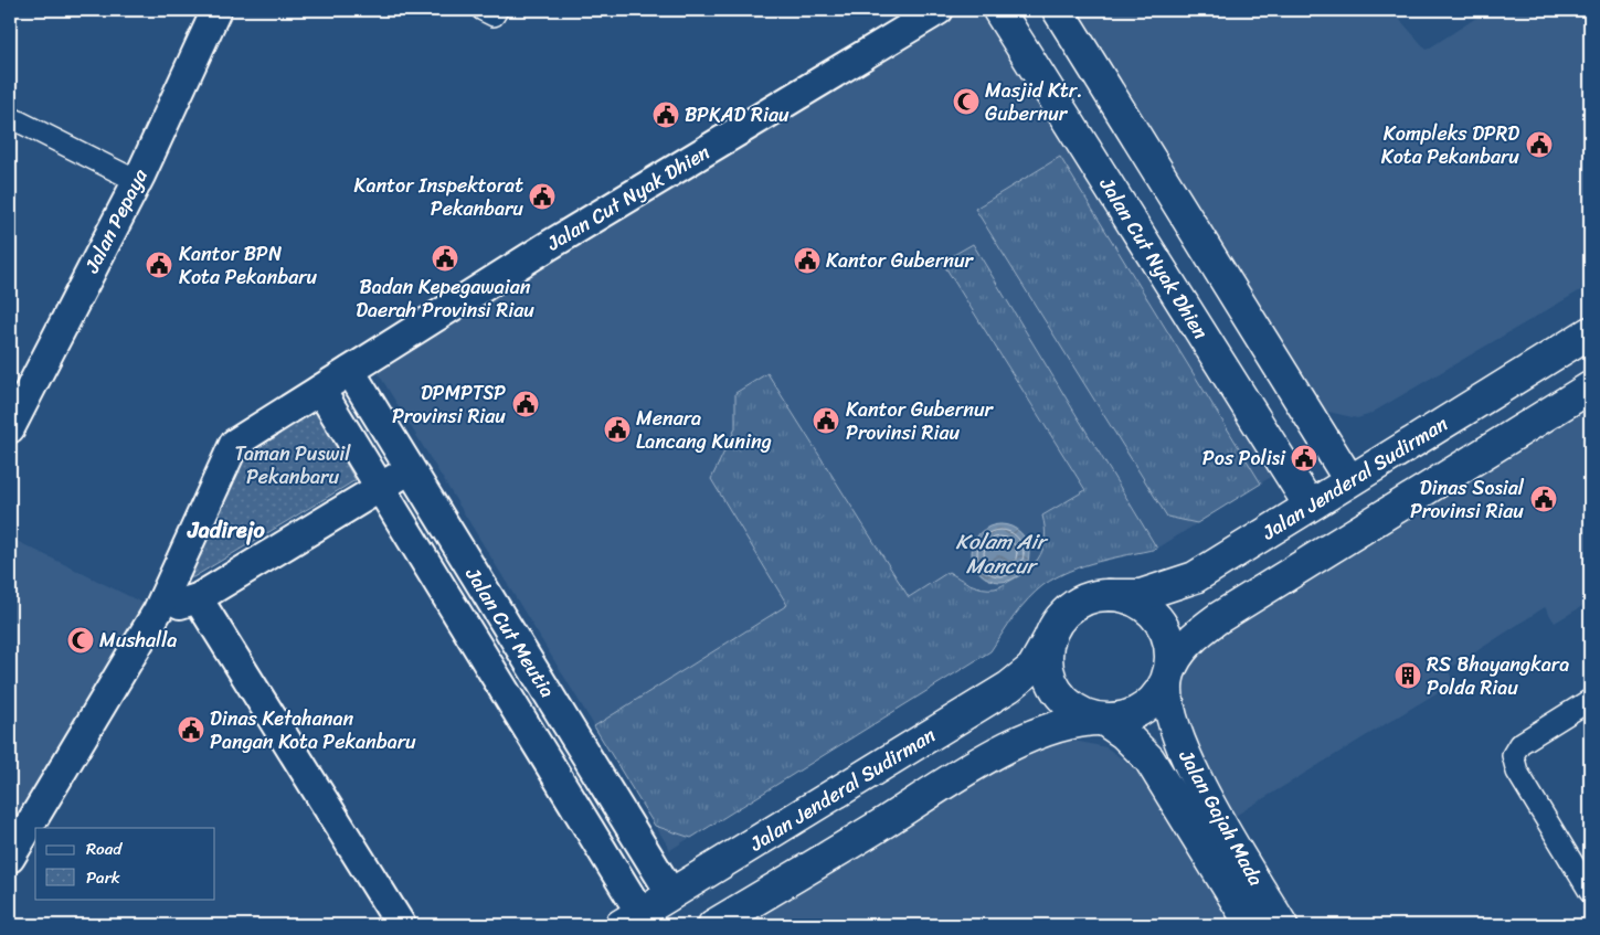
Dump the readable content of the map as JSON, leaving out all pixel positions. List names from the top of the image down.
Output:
{
  "streets": {
    "main road": ["Jalan Cut Nyak Dhien", "Jalan Jenderal Sudirman", "Jalan Gajah Mada"],
    "street": ["Jalan Pepaya", "Jalan Cut Meutia"]
  },
  "crossings": [
    ["Jalan Cut Nyak Dhien", "Jalan Jenderal Sudirman"],
    ["Jalan Cut Nyak Dhien", "Jalan Cut Meutia"],
    ["Jalan Jenderal Sudirman", "Jalan Cut Meutia"],
    ["Jalan Jenderal Sudirman", "Jalan Gajah Mada"]
  ],
  "districts": ["Jadirejo"],
  "water": ["Kolam Air Mancur"],
  "parks": ["Taman Puswil Pekanbaru"],
  "places": {
    "mosque": ["Masjid Ktr. Gubernur", "Mushalla"],
    "public building": [
      "BPKAD Riau",
      "Kompleks DPRD Kota Pekanbaru",
      "Kantor Inspektorat Pekanbaru",
      "Badan Kepegawaian Daerah Provinsi Riau",
      "Kantor Gubernur",
      "Kantor BPN Kota Pekanbaru",
      "DPMPTSP Provinsi Riau",
      "Kantor Gubernur Provinsi Riau",
      "Menara Lancang Kuning",
      "Pos Polisi",
      "Dinas Sosial Provinsi Riau",
      "Dinas Ketahanan Pangan Kota Pekanbaru"
    ],
    "building": ["RS Bhayangkara Polda Riau"]
  },
  "legend": ["Road", "Park"]
}
